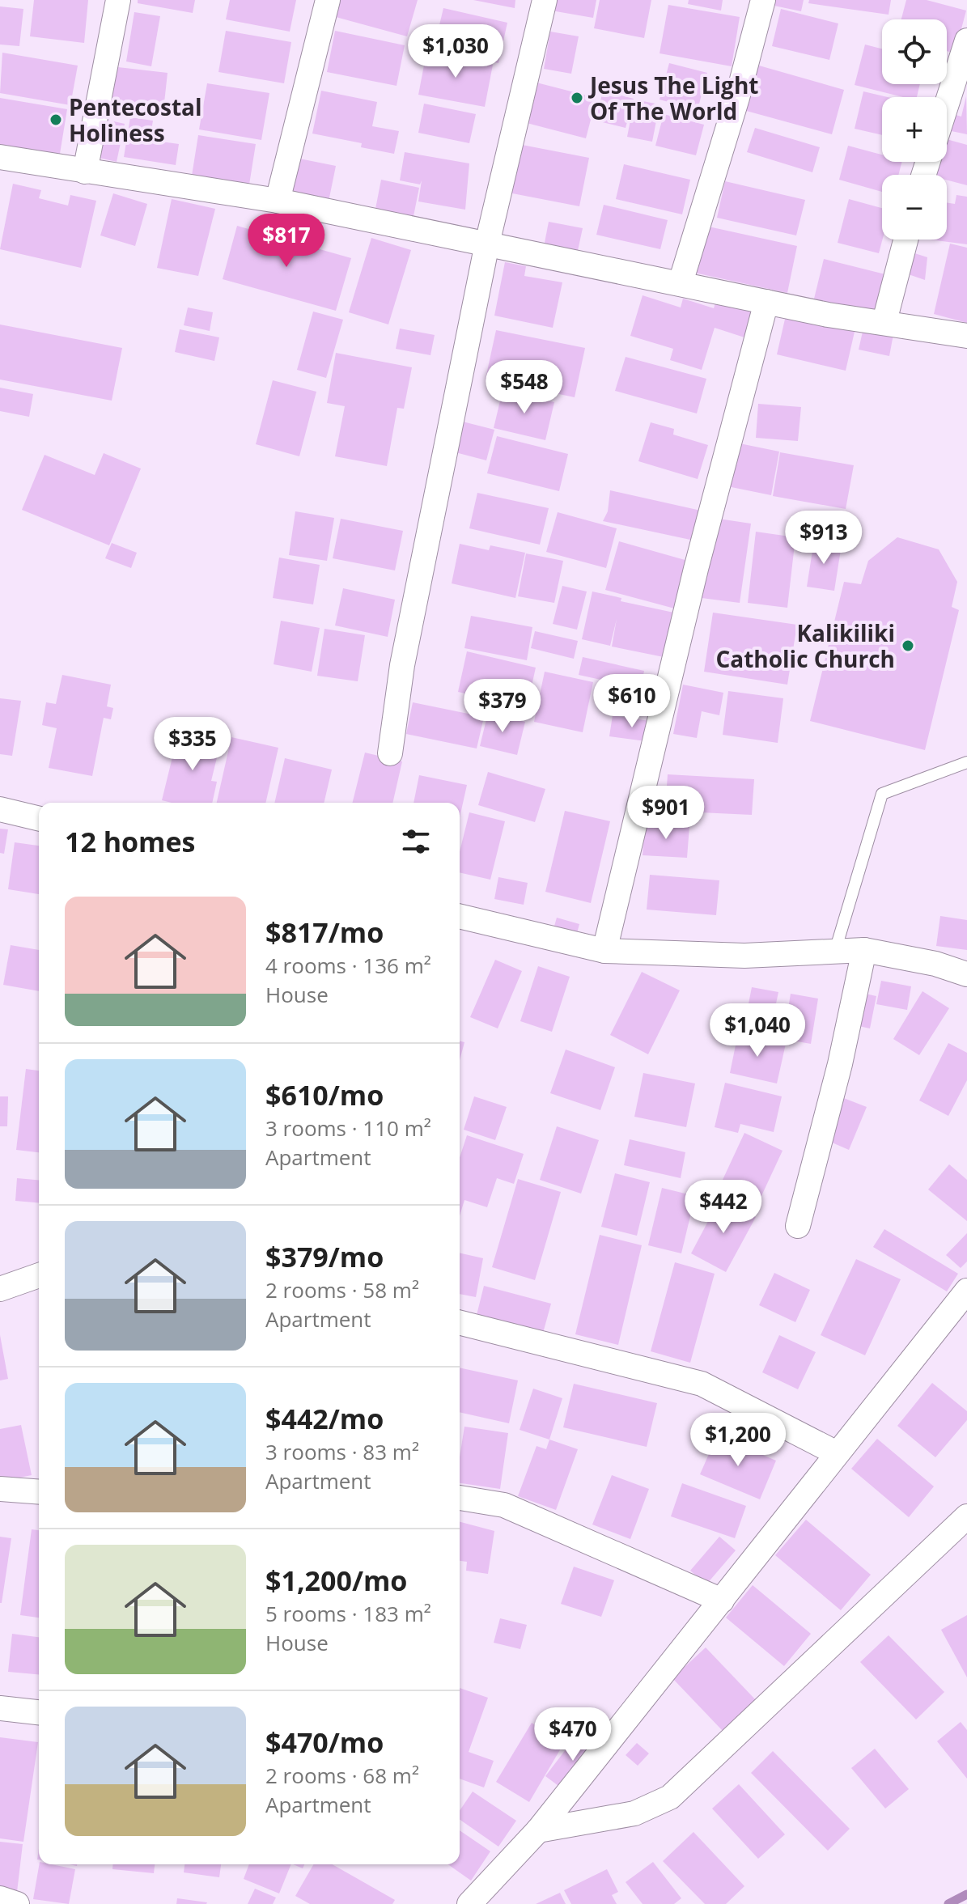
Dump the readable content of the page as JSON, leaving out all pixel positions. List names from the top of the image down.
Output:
{
  "places": ["Jesus The Light Of The World", "Pentecostal Holiness", "Kalikiliki Catholic Church"],
  "page": {
    "map_buttons": ["+", "−"],
    "price": [
      "$1,030",
      "$817",
      "$548",
      "$913",
      "$610",
      "$379",
      "$335",
      "$901",
      "$1,040",
      "$442",
      "$1,200",
      "$470"
    ],
    "heading": "12 homes",
    "list": [
      {
        "name": "$817/mo",
        "note": "4 rooms · 136 m² · House"
      },
      {
        "name": "$610/mo",
        "note": "3 rooms · 110 m² · Apartment"
      },
      {
        "name": "$379/mo",
        "note": "2 rooms · 58 m² · Apartment"
      },
      {
        "name": "$442/mo",
        "note": "3 rooms · 83 m² · Apartment"
      },
      {
        "name": "$1,200/mo",
        "note": "5 rooms · 183 m² · House"
      },
      {
        "name": "$470/mo",
        "note": "2 rooms · 68 m² · Apartment"
      }
    ]
  }
}
